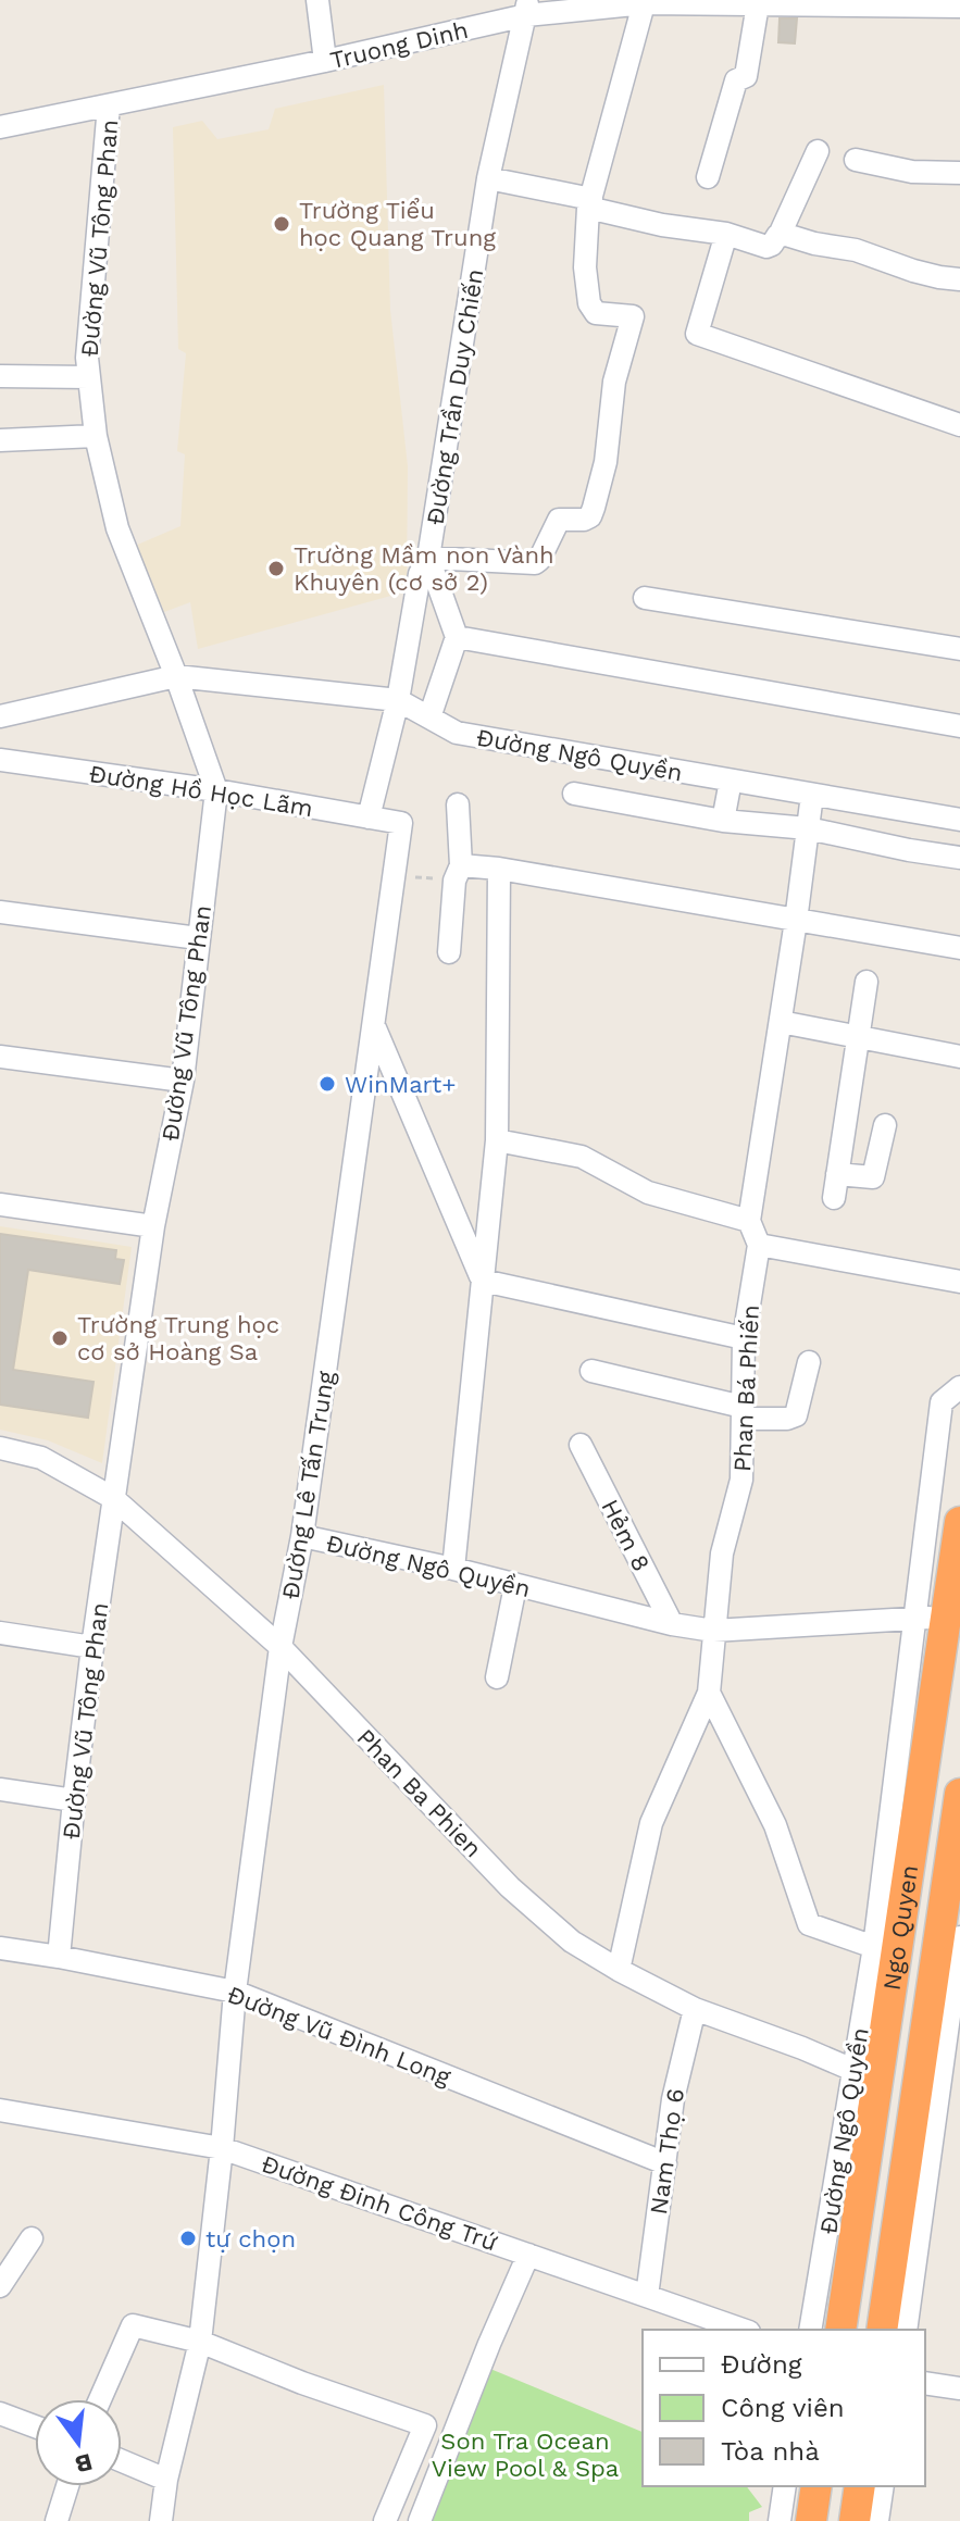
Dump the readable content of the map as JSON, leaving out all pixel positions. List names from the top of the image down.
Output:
{
  "streets": {
    "highway": ["Ngo Quyen"],
    "street": [
      "Truong Dinh",
      "Đường Vũ Tông Phan",
      "Đường Trần Duy Chiến",
      "Đường Ngô Quyền",
      "Đường Hồ Học Lãm",
      "Phan Bá Phiến",
      "Đường Lê Tấn Trung",
      "Hẻm 8",
      "Phan Ba Phien",
      "Đường Vũ Đình Long",
      "Nam Thọ 6",
      "Đường Đinh Công Trứ"
    ]
  },
  "crossings": [
    ["Truong Dinh", "Đường Vũ Tông Phan"],
    ["Truong Dinh", "Đường Trần Duy Chiến"],
    ["Đường Vũ Tông Phan", "Đường Ngô Quyền"],
    ["Đường Vũ Tông Phan", "Đường Hồ Học Lãm"],
    ["Đường Vũ Tông Phan", "Phan Ba Phien"],
    ["Đường Vũ Tông Phan", "Đường Vũ Đình Long"],
    ["Đường Ngô Quyền", "Phan Bá Phiến"],
    ["Đường Ngô Quyền", "Đường Lê Tấn Trung"],
    ["Đường Ngô Quyền", "Hẻm 8"],
    ["Đường Ngô Quyền", "Phan Ba Phien"],
    ["Đường Ngô Quyền", "Ngo Quyen"],
    ["Đường Hồ Học Lãm", "Đường Lê Tấn Trung"],
    ["Phan Bá Phiến", "Phan Ba Phien"],
    ["Đường Lê Tấn Trung", "Phan Ba Phien"],
    ["Đường Lê Tấn Trung", "Đường Vũ Đình Long"],
    ["Đường Lê Tấn Trung", "Đường Đinh Công Trứ"],
    ["Phan Ba Phien", "Ngo Quyen"],
    ["Phan Ba Phien", "Nam Thọ 6"],
    ["Đường Vũ Đình Long", "Nam Thọ 6"],
    ["Nam Thọ 6", "Đường Đinh Công Trứ"]
  ],
  "parks": ["Son Tra Ocean View Pool & Spa"],
  "places": [
    "Trường Tiểu học Quang Trung",
    "Trường Mầm non Vành Khuyên (cơ sở 2)",
    "WinMart+",
    "Trường Trung học cơ sở Hoàng Sa",
    "tự chọn"
  ],
  "legend": ["Đường", "Công viên", "Tòa nhà"],
  "north": "bottom"
}
